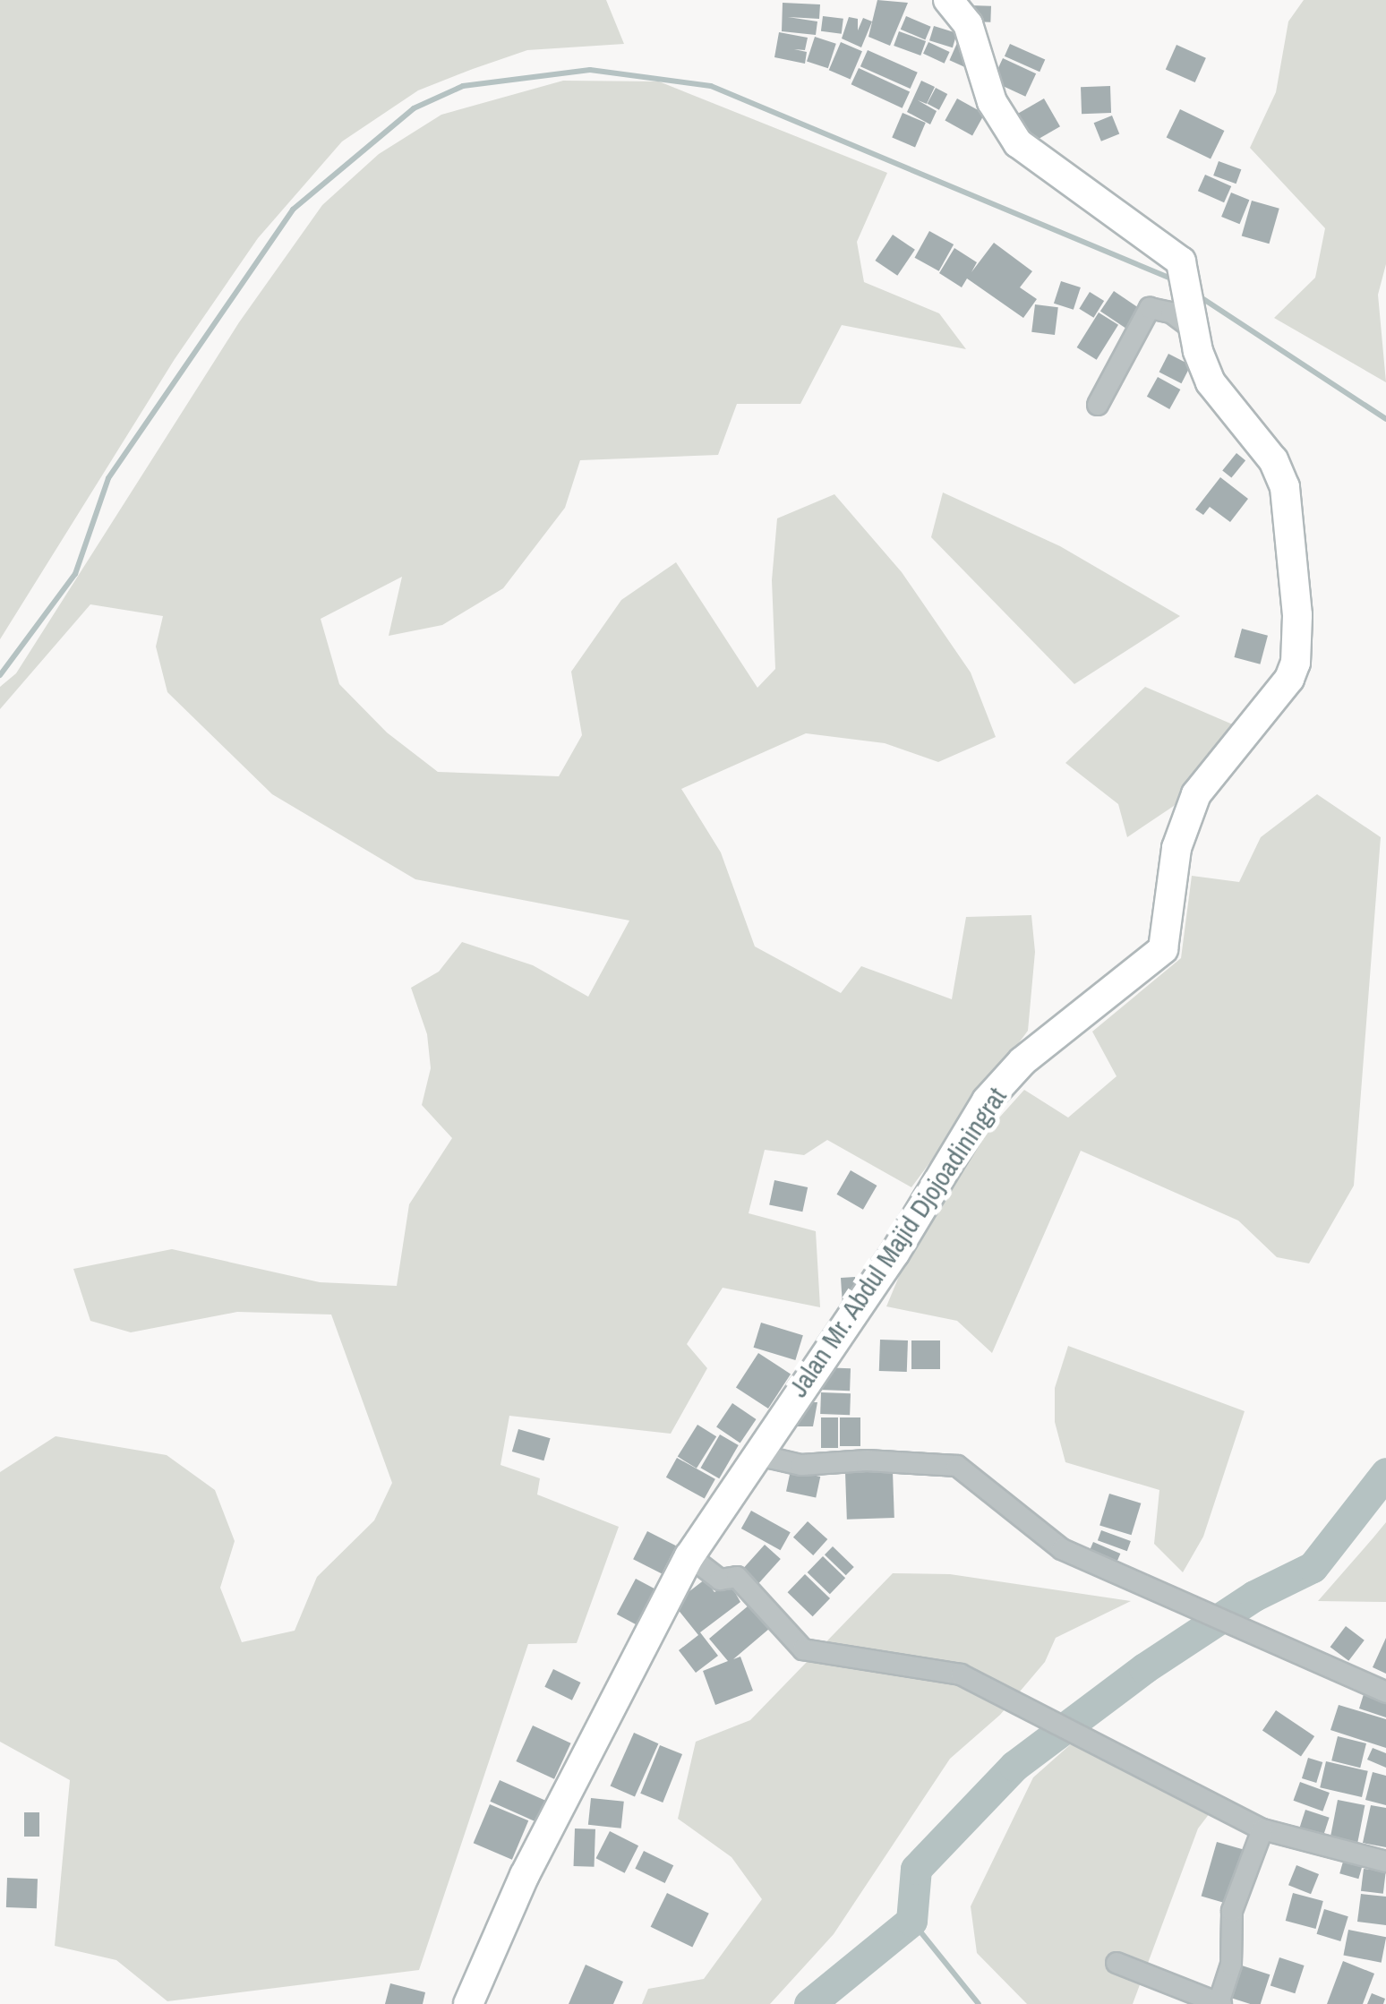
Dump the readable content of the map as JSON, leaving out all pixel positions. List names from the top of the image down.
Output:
{
  "streets": {
    "street": ["Jalan Mr. Abdul Majid Djojoadiningrat"]
  }
}
